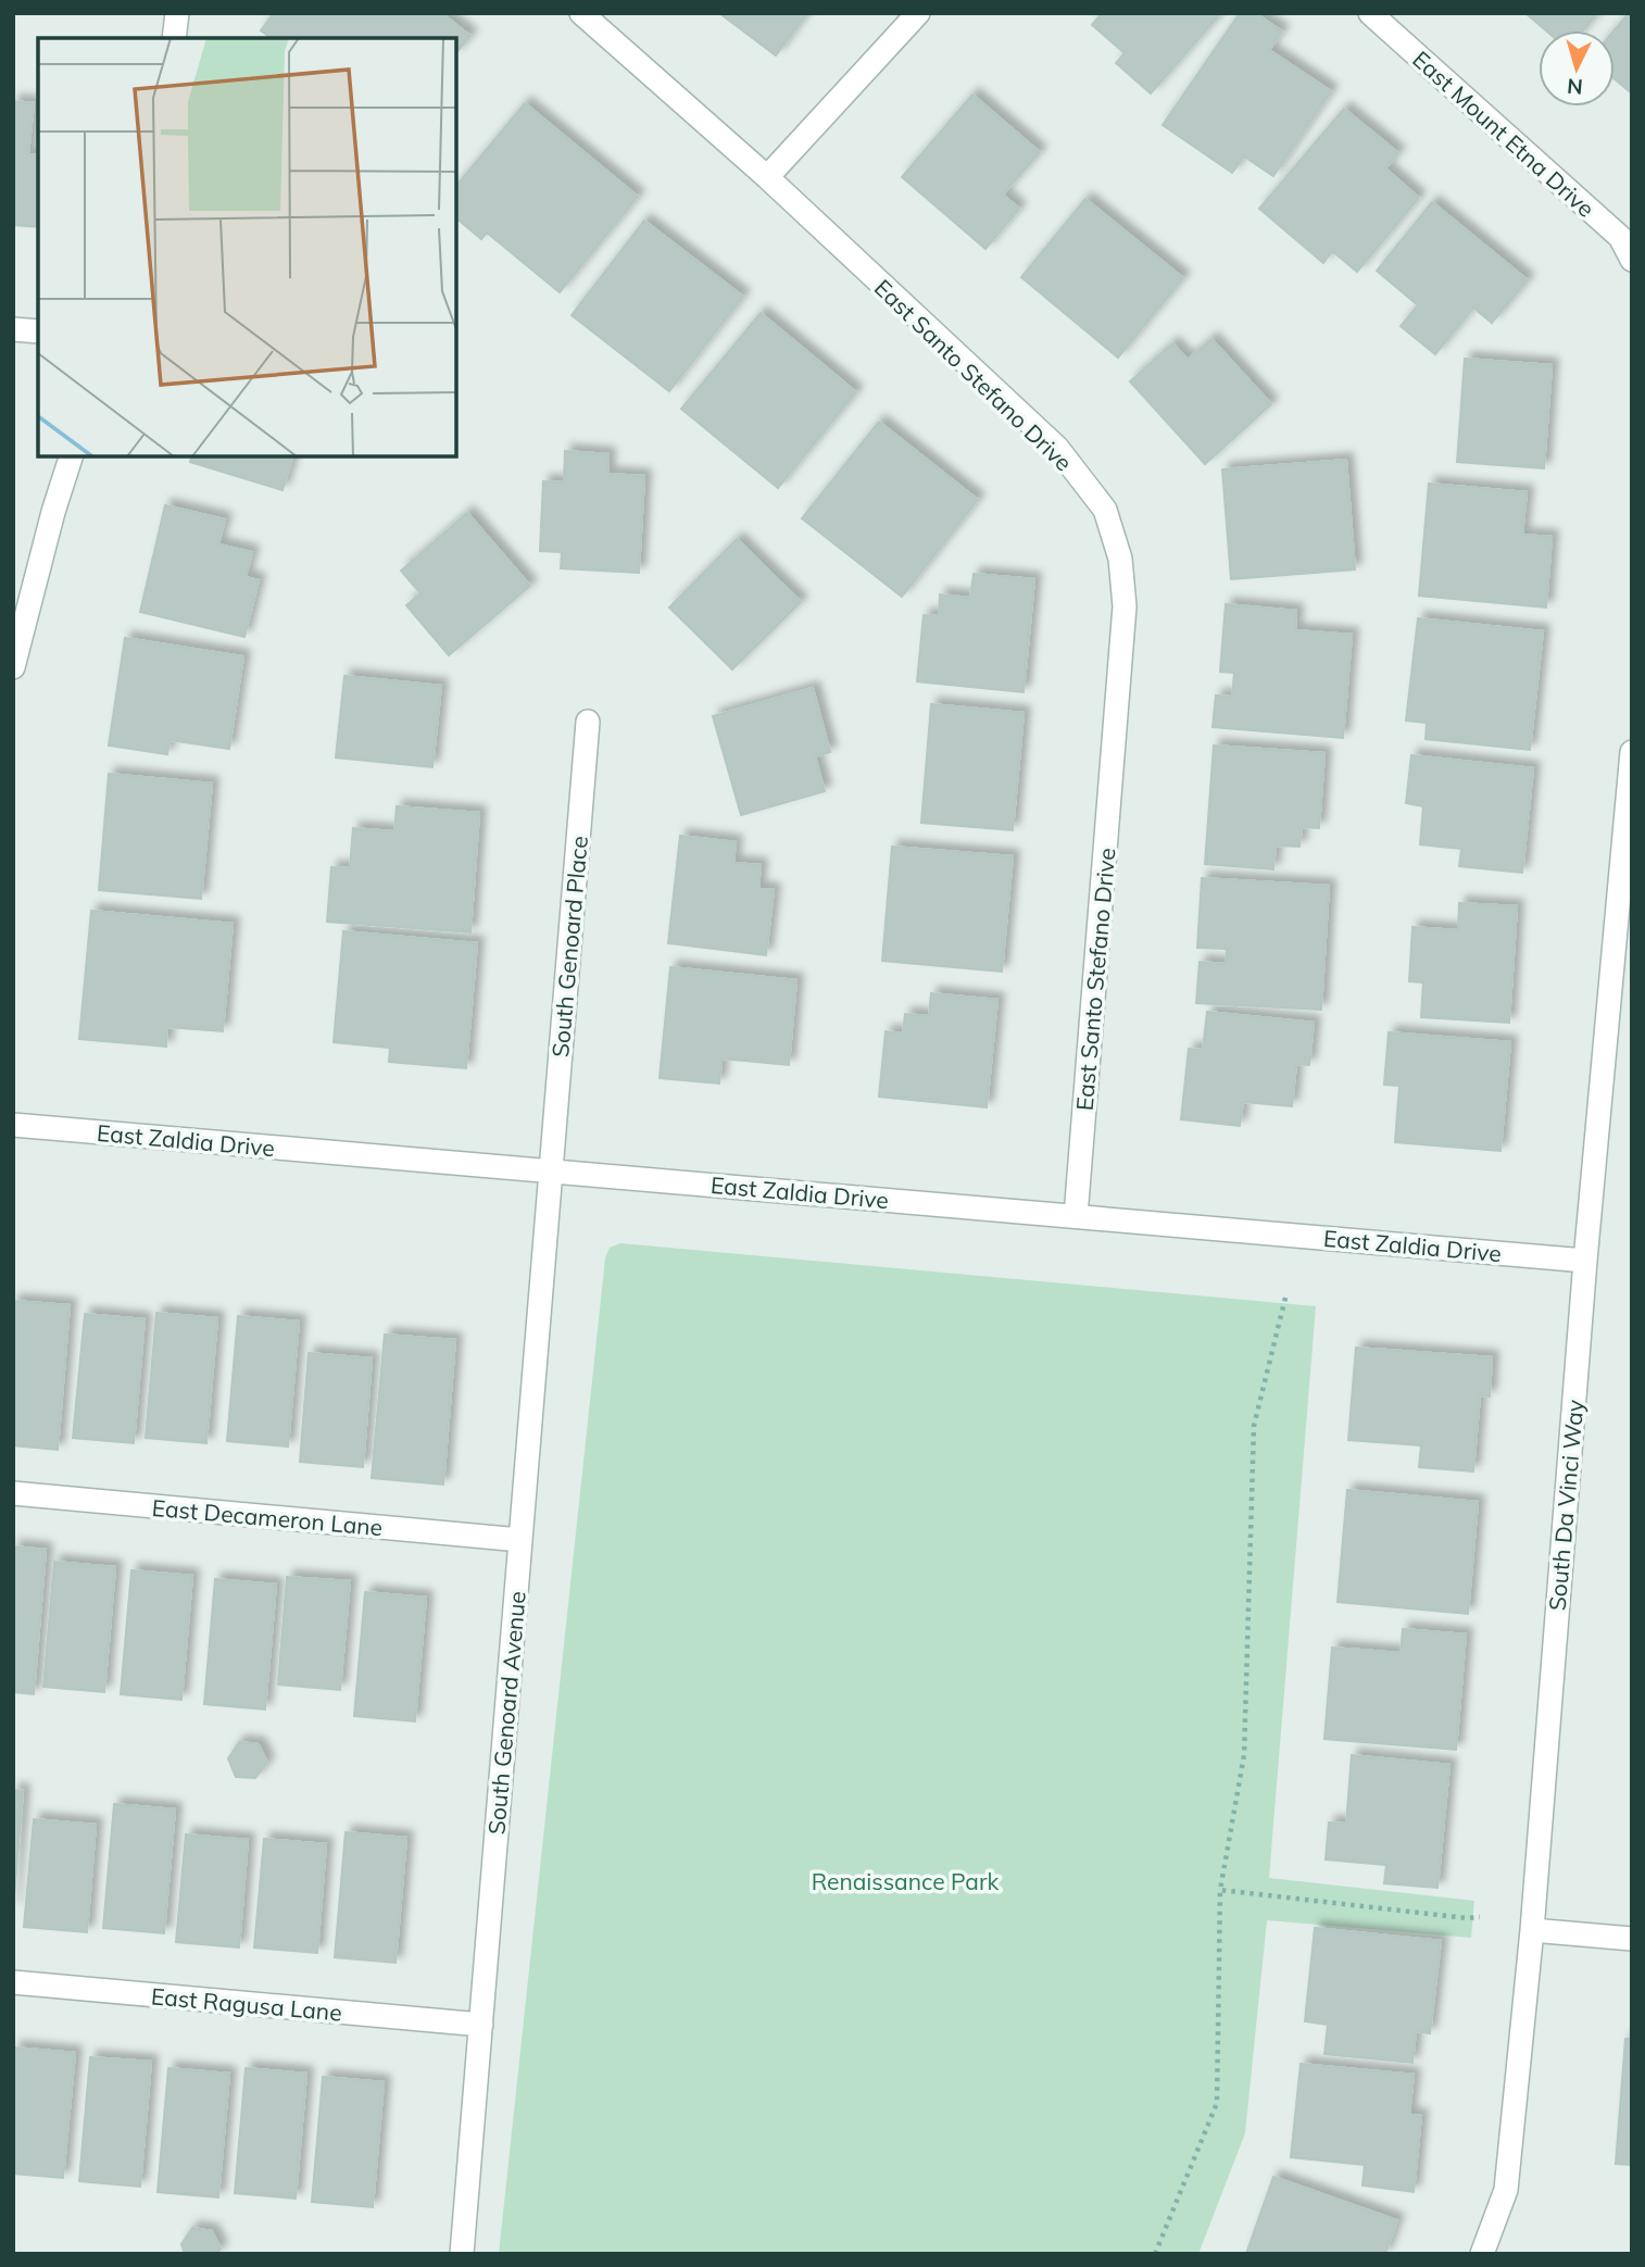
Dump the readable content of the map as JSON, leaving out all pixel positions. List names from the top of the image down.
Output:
{
  "streets": {
    "street": [
      "East Mount Etna Drive",
      "East Santo Stefano Drive",
      "South Genoard Place",
      "East Zaldia Drive",
      "South Da Vinci Way",
      "East Decameron Lane",
      "South Genoard Avenue",
      "East Ragusa Lane"
    ]
  },
  "crossings": [
    ["East Santo Stefano Drive", "East Zaldia Drive"],
    ["South Genoard Place", "East Zaldia Drive"],
    ["South Genoard Place", "South Genoard Avenue"],
    ["East Zaldia Drive", "South Da Vinci Way"],
    ["East Zaldia Drive", "South Genoard Avenue"],
    ["East Decameron Lane", "South Genoard Avenue"],
    ["South Genoard Avenue", "East Ragusa Lane"]
  ],
  "parks": ["Renaissance Park"],
  "north": "bottom"
}
